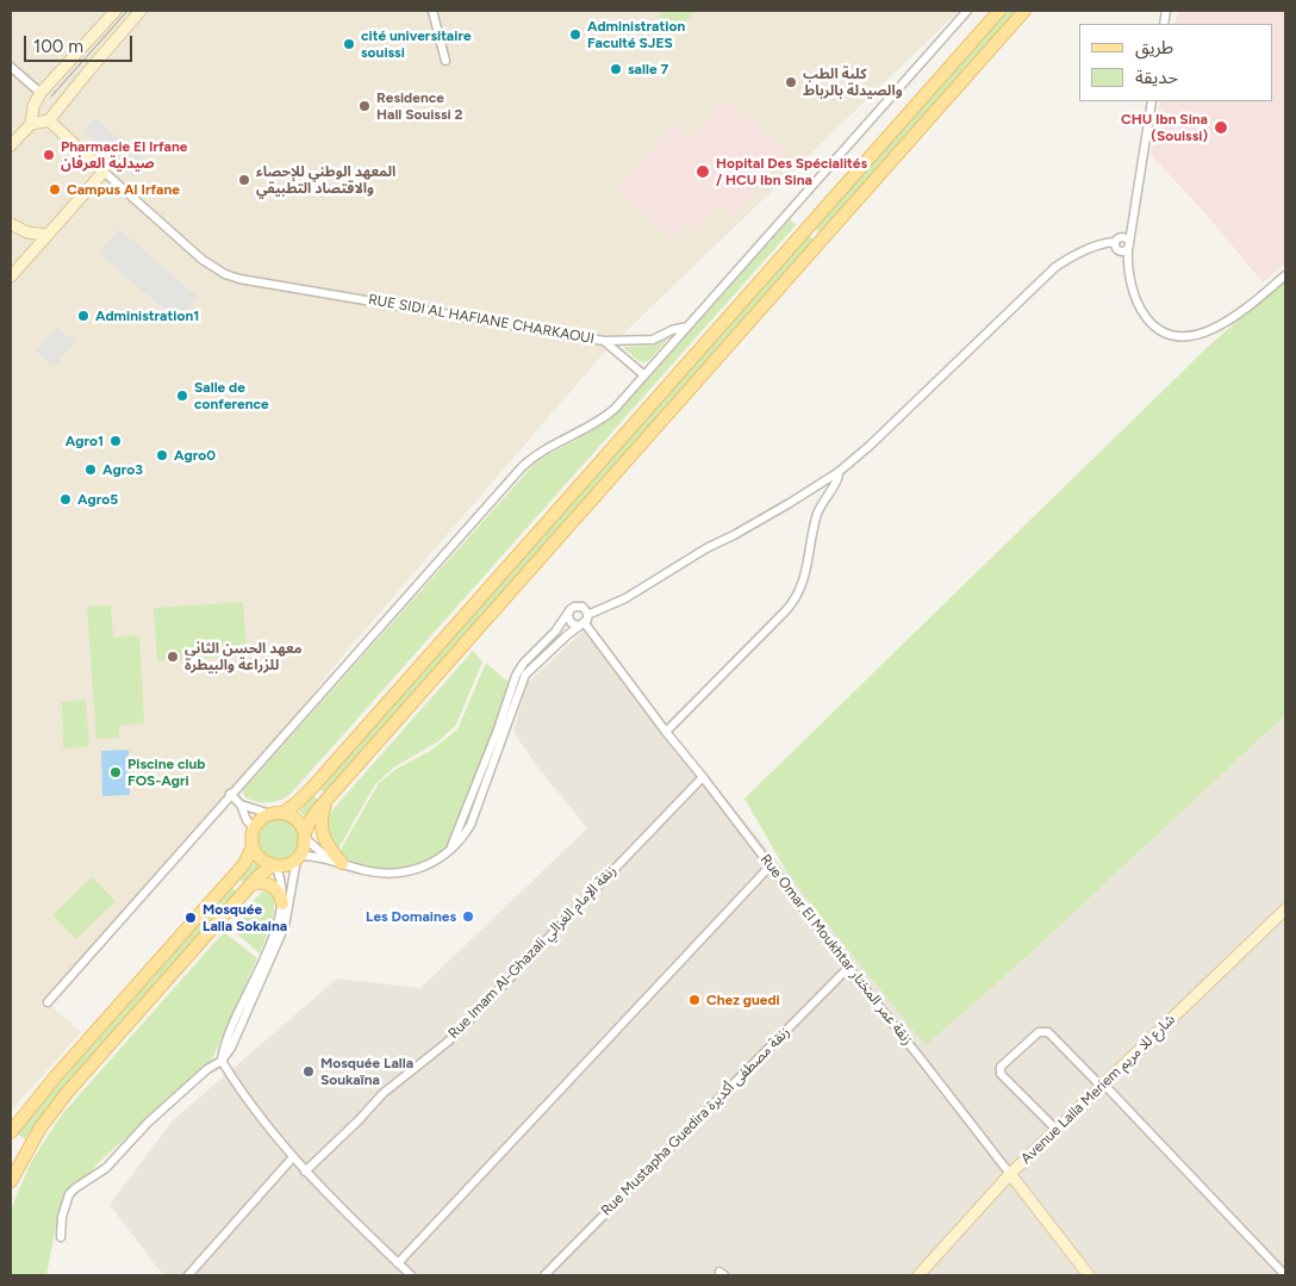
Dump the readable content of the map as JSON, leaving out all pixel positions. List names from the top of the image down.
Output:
{
  "streets": {
    "street": [
      "RUE SIDI AL HAFIANE CHARKAOUI",
      "Rue Omar El Moukhtar زنقة عمر المختار",
      "Rue Imam Al-Ghazali زنقة الإمام الغزالي",
      "Avenue Lalla Meriem شارع للا مريم",
      "Rue Mustapha Guedira زنقة مصطفى أكديرة"
    ]
  },
  "crossings": [
    ["Rue Omar El Moukhtar زنقة عمر المختار", "Rue Imam Al-Ghazali زنقة الإمام الغزالي"],
    ["Rue Omar El Moukhtar زنقة عمر المختار", "Avenue Lalla Meriem شارع للا مريم"],
    ["Rue Omar El Moukhtar زنقة عمر المختار", "Rue Mustapha Guedira زنقة مصطفى أكديرة"]
  ],
  "places": [
    "Administration Faculté SJES",
    "cité universitaire souissi",
    "salle 7",
    "كلية الطب والصيدلة بالرباط",
    "Residence Hall Souissi 2",
    "CHU Ibn Sina (Souissi)",
    "Pharmacie El Irfane صيدلية العرفان",
    "Hopital Des Spécialités / HCU Ibn Sina",
    "المعهد الوطني للإحصاء والاقتصاد التطبيقي",
    "Campus Al Irfane",
    "Administration1",
    "Salle de conference",
    "Agro1",
    "Agro0",
    "Agro3",
    "Agro5",
    "معهد الحسن الثاني للزراعة والبيطرة",
    "Piscine club FOS-Agri",
    "Les Domaines",
    "Mosquée Lalla Sokaina",
    "Chez guedi",
    "Mosquée Lalla Soukaïna"
  ],
  "legend": ["طريق", "حديقة"],
  "scale_bar": "100 m"
}
